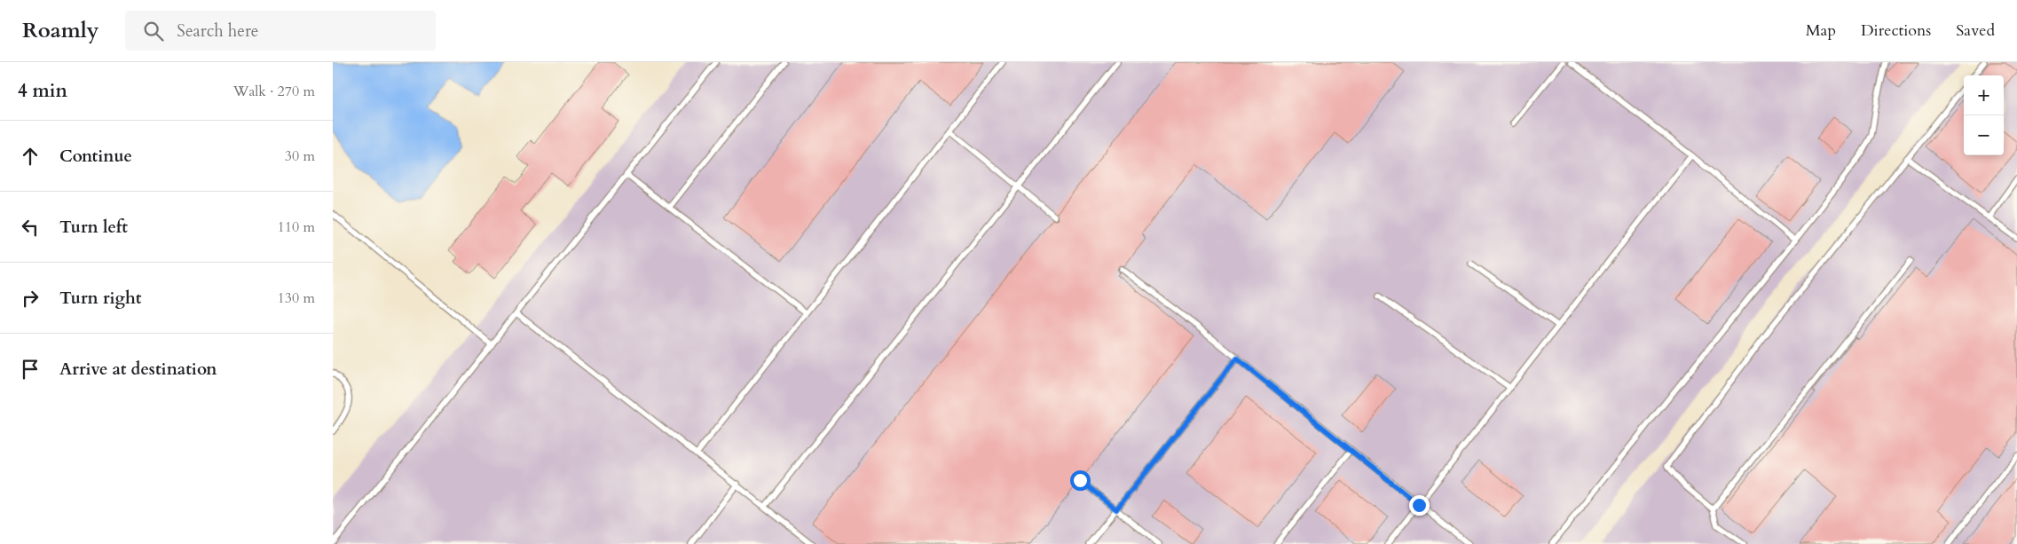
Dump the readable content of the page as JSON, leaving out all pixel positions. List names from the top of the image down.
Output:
{
  "page": {
    "header": "Roamly",
    "search": "Search here",
    "nav": ["Map", "Directions", "Saved"],
    "heading": ["4 min", "Walk · 270 m"],
    "map_buttons": ["+", "−"],
    "list": [
      ["Continue", "30 m"],
      ["Turn left", "110 m"],
      ["Turn right", "130 m"],
      "Arrive at destination"
    ]
  }
}
